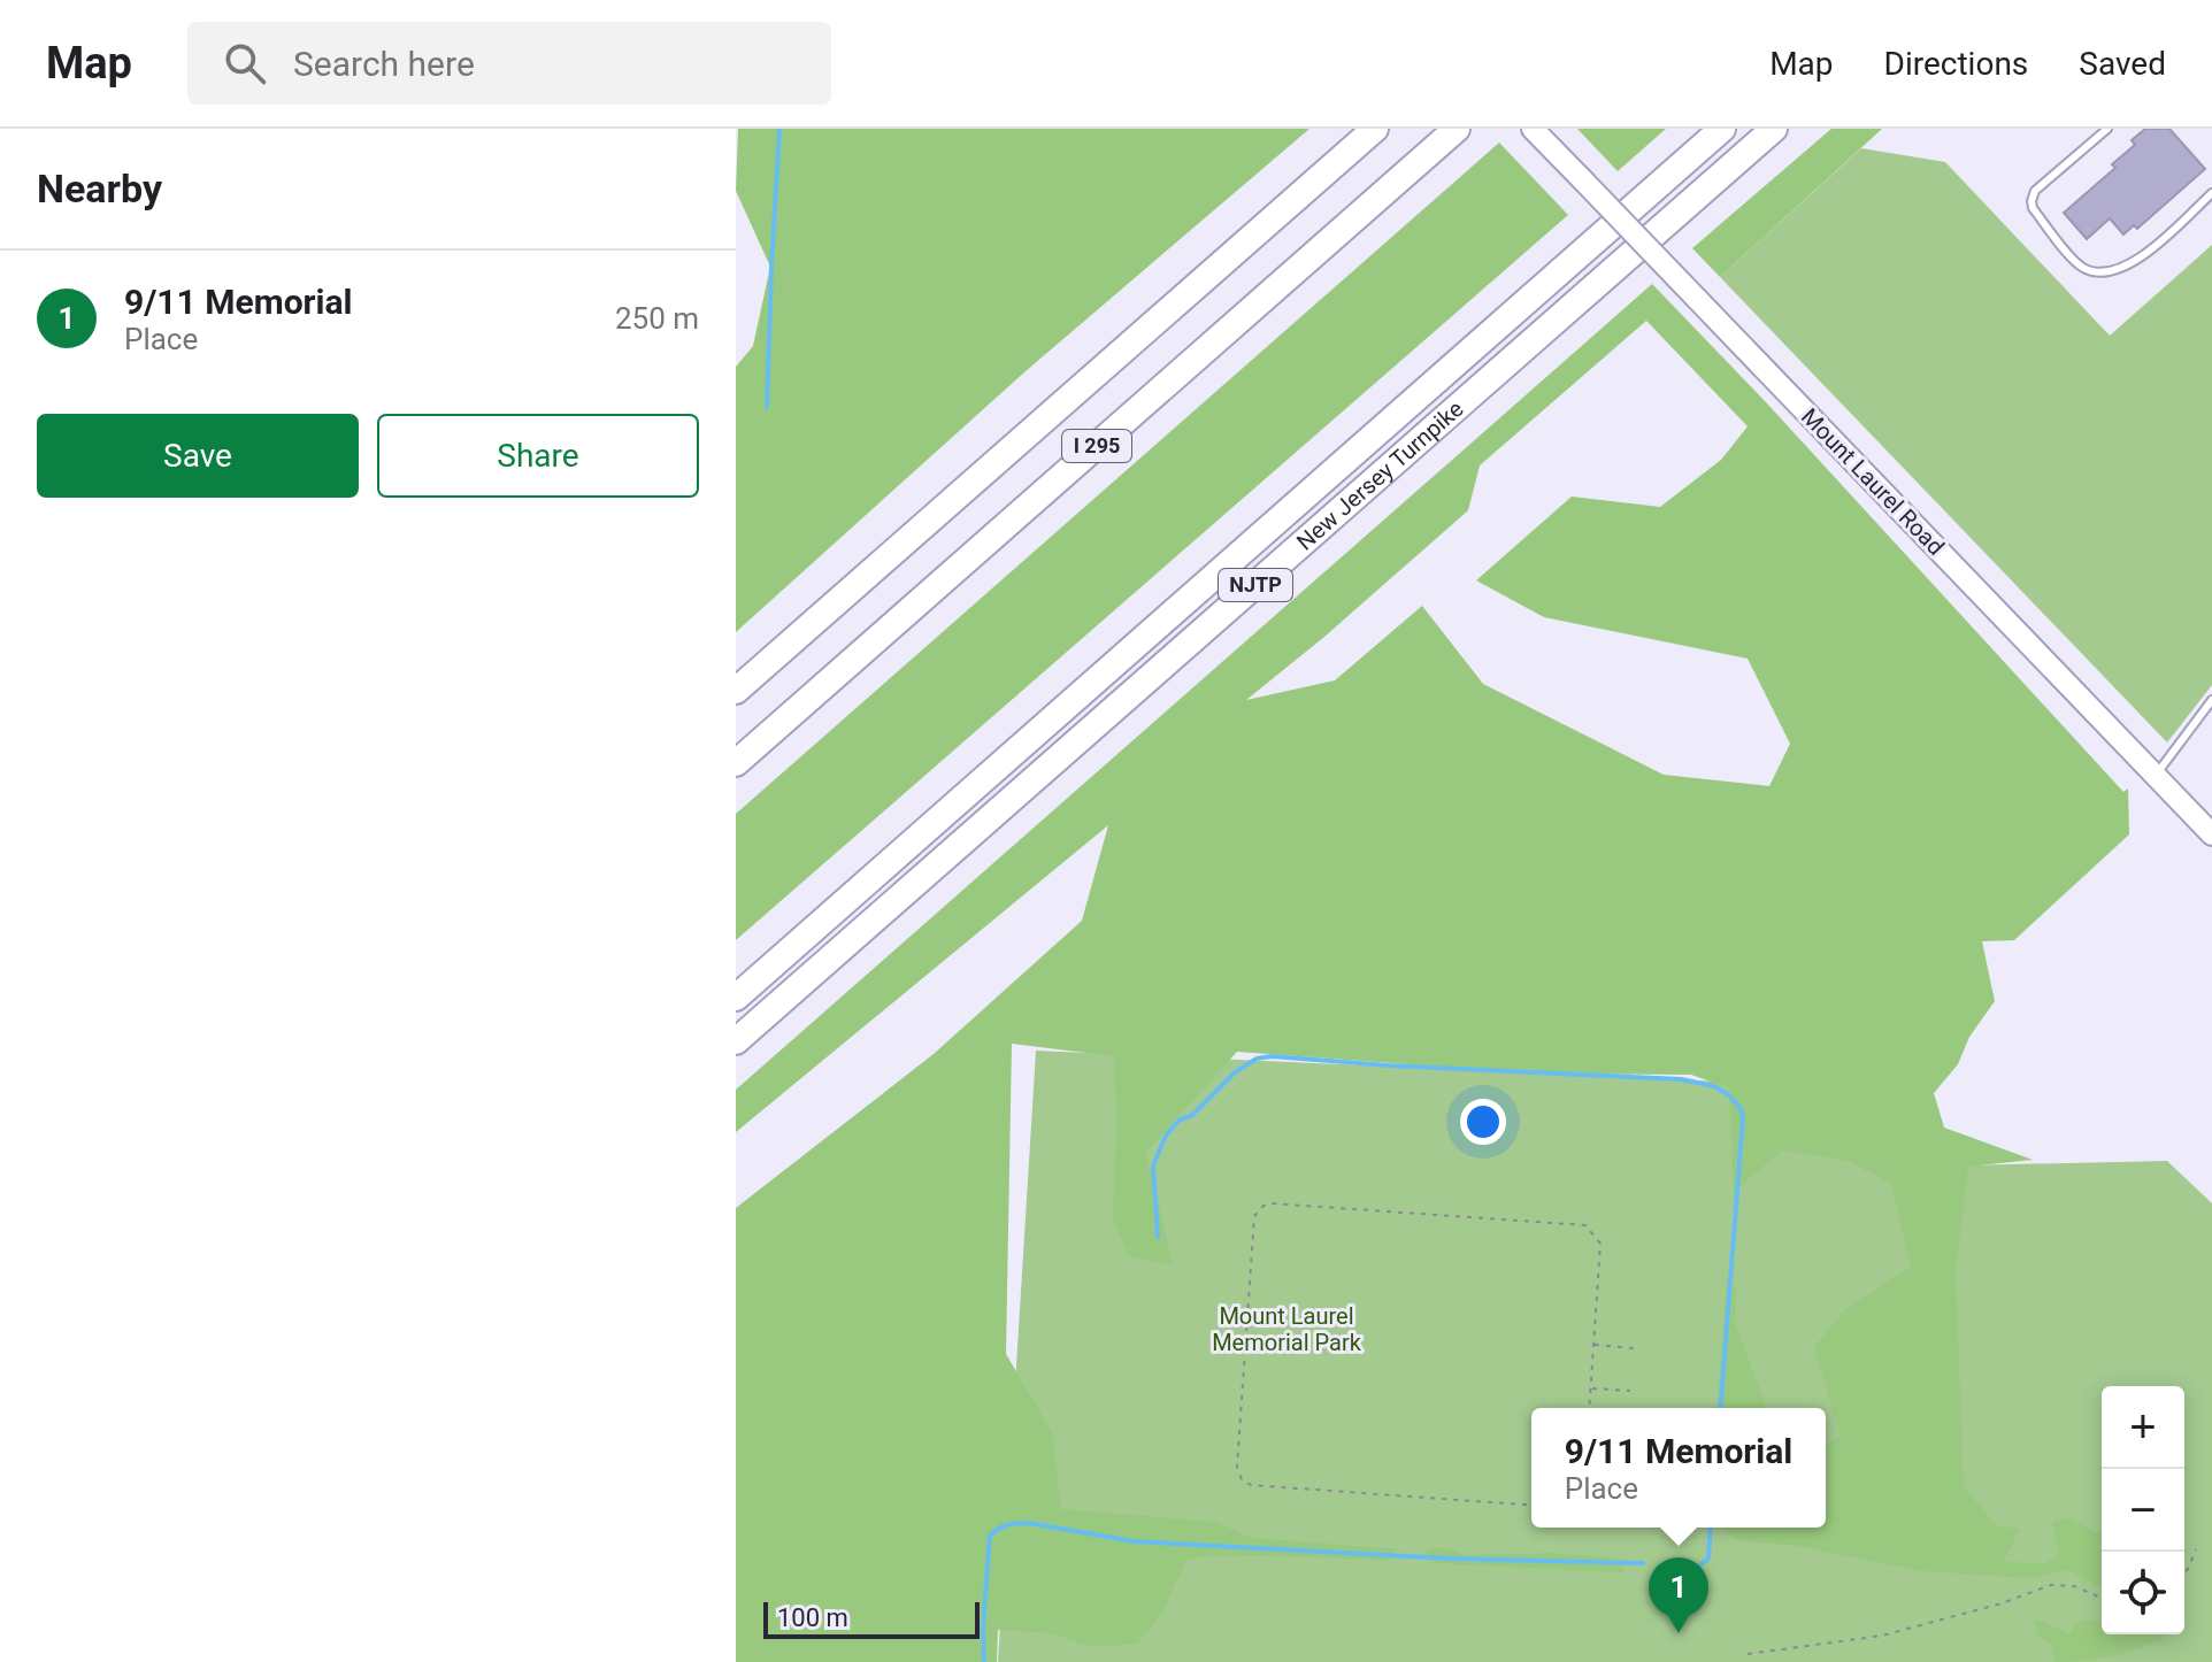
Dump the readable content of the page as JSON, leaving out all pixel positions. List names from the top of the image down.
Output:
{
  "streets": {
    "highway": ["I 295", "New Jersey Turnpike", "NJTP"],
    "main road": ["Mount Laurel Road"]
  },
  "parks": ["Mount Laurel Memorial Park"],
  "scale_bar": "100 m",
  "page": {
    "header": "Map",
    "search": "Search here",
    "nav": ["Map", "Directions", "Saved"],
    "heading": "Nearby",
    "list": [
      {
        "mark": "1",
        "name": "9/11 Memorial",
        "note": "Place",
        "value": "250 m"
      }
    ],
    "buttons": ["Save", "Share"],
    "map_buttons": ["+", "−"],
    "popup": ["9/11 Memorial", "Place"],
    "pins": "1",
    "scale": "100 m"
  }
}
